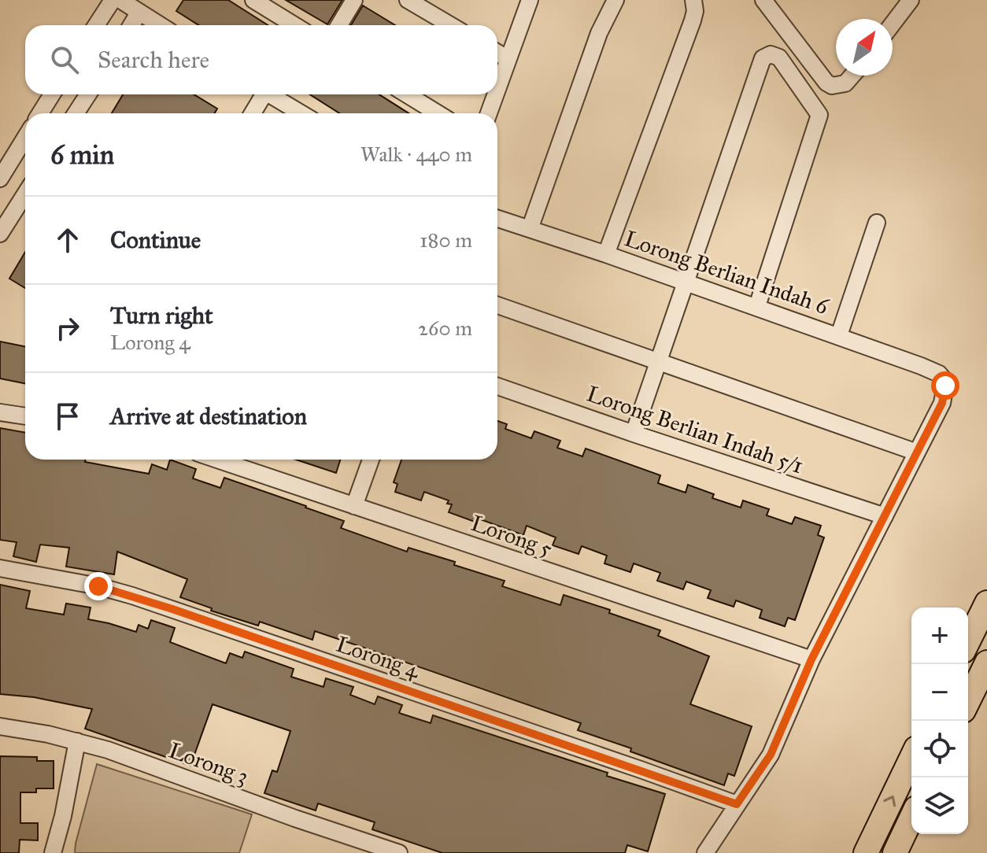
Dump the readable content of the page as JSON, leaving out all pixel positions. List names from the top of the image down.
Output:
{
  "streets": {
    "street": [
      "Lorong Berlian Indah 6",
      "Lorong Berlian Indah 5/1",
      "Lorong 5",
      "Lorong 4",
      "Lorong 3"
    ]
  },
  "north": "top right",
  "page": {
    "search": "Search here",
    "heading": ["6 min", "Walk · 440 m"],
    "list": [
      ["Continue", "180 m"],
      ["Turn right", "Lorong 4", "260 m"],
      "Arrive at destination"
    ],
    "map_buttons": ["+", "−"]
  }
}
